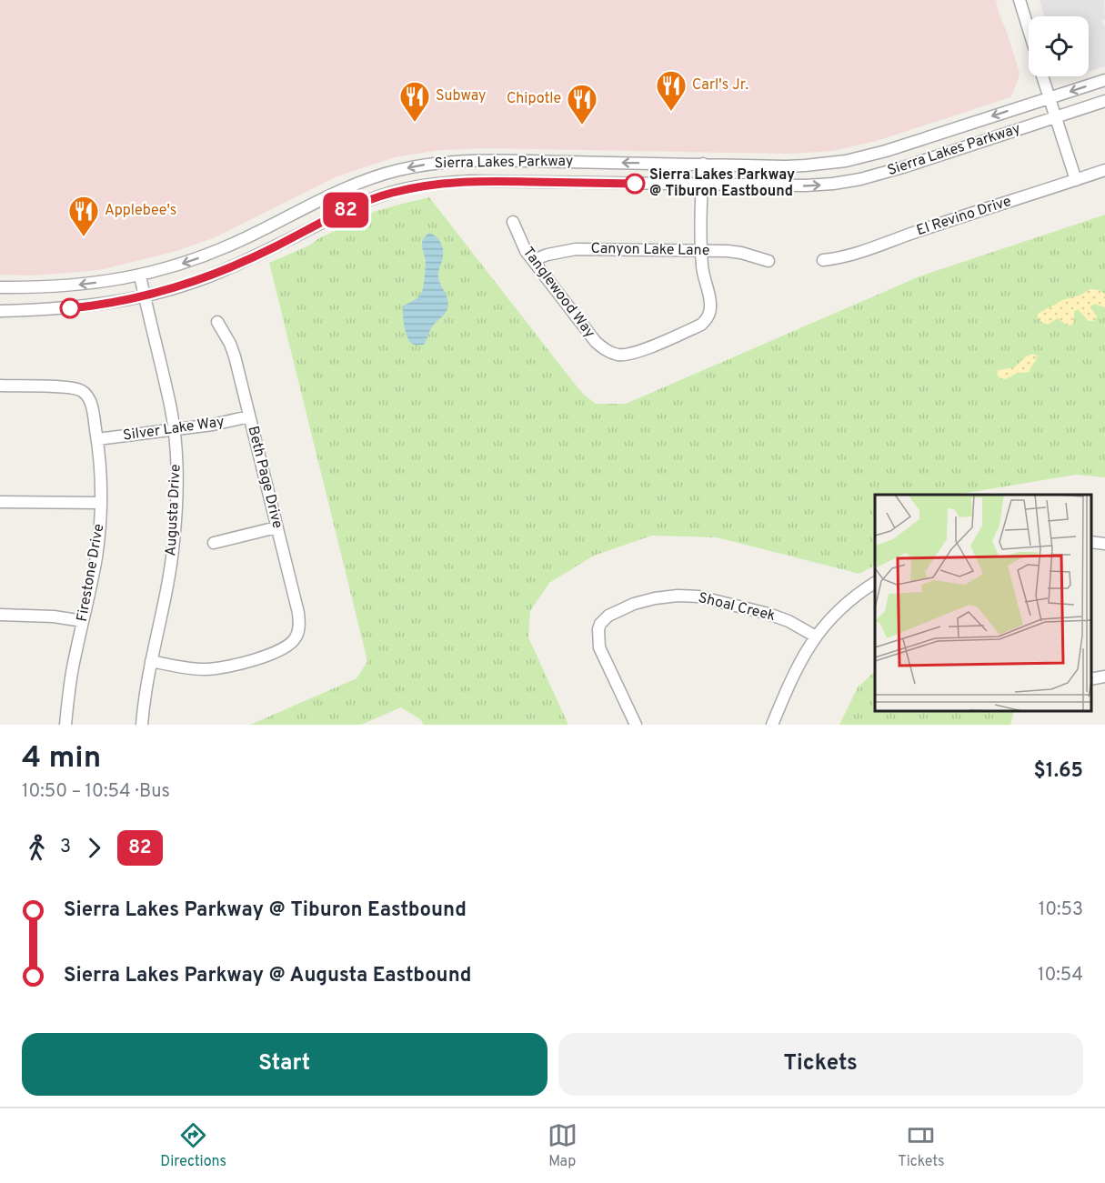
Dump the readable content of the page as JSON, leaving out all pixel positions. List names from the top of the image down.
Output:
{
  "streets": {
    "street": [
      "Sierra Lakes Parkway",
      "El Revino Drive",
      "Canyon Lake Lane",
      "Tanglewood Way",
      "Silver Lake Way",
      "Beth Page Drive",
      "Augusta Drive",
      "Firestone Drive",
      "Shoal Creek"
    ]
  },
  "crossings": [
    ["Sierra Lakes Parkway", "Augusta Drive"],
    ["Canyon Lake Lane", "Tanglewood Way"],
    ["Silver Lake Way", "Beth Page Drive"],
    ["Silver Lake Way", "Augusta Drive"],
    ["Silver Lake Way", "Firestone Drive"],
    ["Beth Page Drive", "Augusta Drive"]
  ],
  "places": {
    "restaurant": [
      "Carl's Jr.",
      "Subway",
      "Chipotle",
      "Applebee's"
    ],
    "other": ["Sierra Lakes Parkway @ Tiburon Eastbound"]
  },
  "lines": ["bus line 82"],
  "page": {
    "on_map": "82",
    "heading": ["4 min", "10:50 – 10:54 · Bus", "$1.65"],
    "legs": ["3", "82"],
    "list": [
      {
        "name": "Sierra Lakes Parkway @ Tiburon Eastbound",
        "value": "10:53"
      },
      {
        "name": "Sierra Lakes Parkway @ Augusta Eastbound",
        "value": "10:54"
      }
    ],
    "buttons": ["Start", "Tickets"],
    "tabs": ["Directions", "Map", "Tickets"]
  }
}
